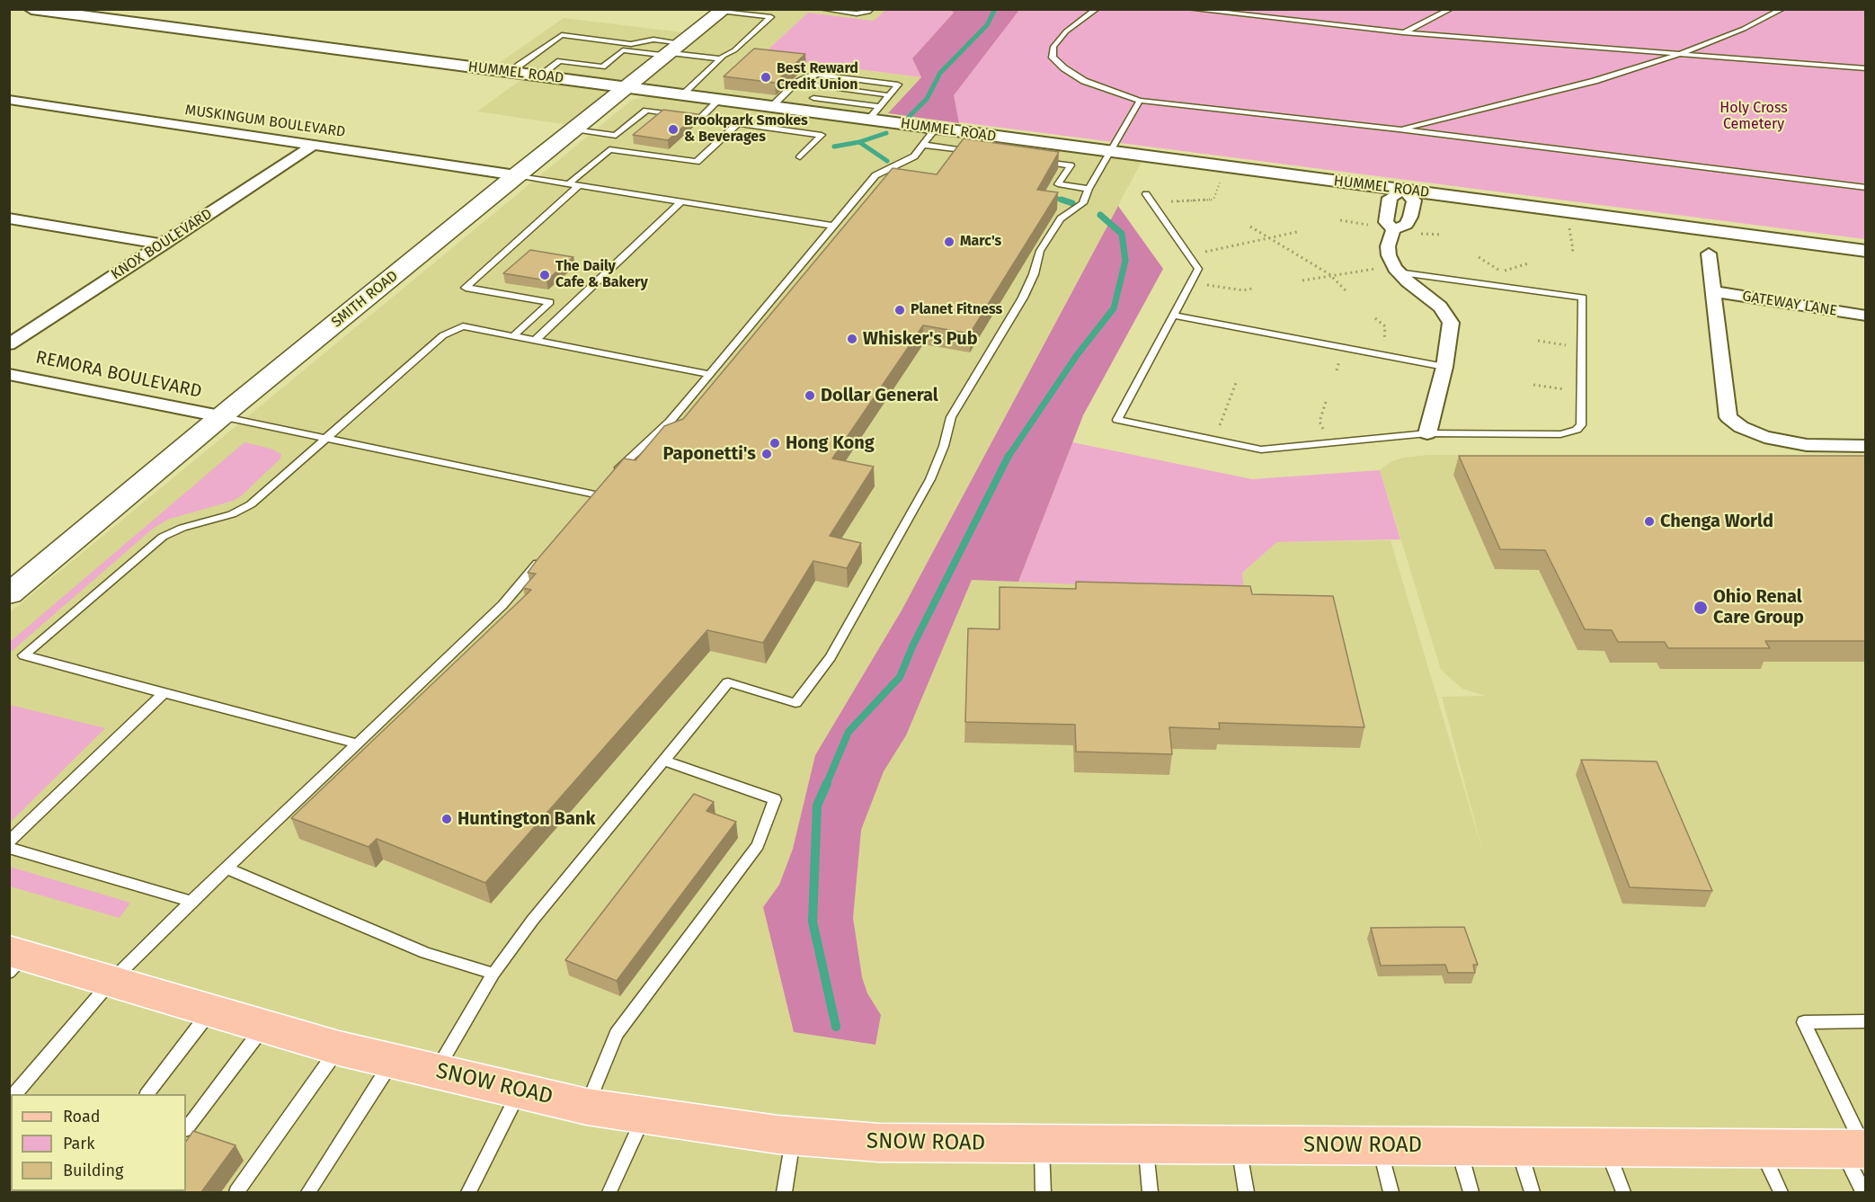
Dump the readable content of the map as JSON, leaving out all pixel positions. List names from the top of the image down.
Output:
{
  "streets": {
    "main road": ["SMITH ROAD", "SNOW ROAD"],
    "street": [
      "HUMMEL ROAD",
      "MUSKINGUM BOULEVARD",
      "KNOX BOULEVARD",
      "GATEWAY LANE",
      "REMORA BOULEVARD"
    ]
  },
  "crossings": [
    ["HUMMEL ROAD", "SMITH ROAD"],
    ["MUSKINGUM BOULEVARD", "KNOX BOULEVARD"],
    ["MUSKINGUM BOULEVARD", "SMITH ROAD"],
    ["SMITH ROAD", "REMORA BOULEVARD"]
  ],
  "parks": ["Holy Cross Cemetery"],
  "places": [
    "Best Reward Credit Union",
    "Brookpark Smokes & Beverages",
    "Marc's",
    "The Daily Cafe & Bakery",
    "Planet Fitness",
    "Whisker's Pub",
    "Dollar General",
    "Hong Kong",
    "Paponetti's",
    "Chenga World",
    "Ohio Renal Care Group",
    "Huntington Bank"
  ],
  "legend": ["Road", "Park", "Building"]
}
